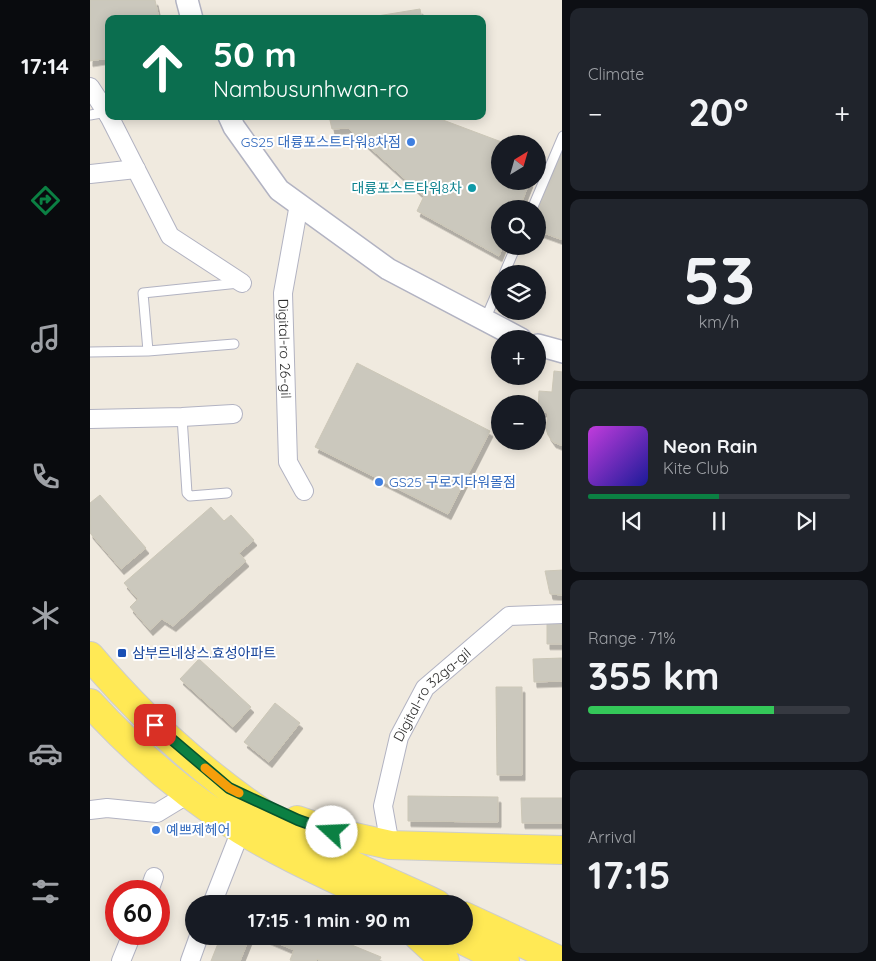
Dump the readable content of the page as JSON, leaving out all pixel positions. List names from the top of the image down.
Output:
{
  "streets": {
    "street": ["Digital-ro 26-gil", "Digital-ro 32ga-gil"]
  },
  "places": {
    "other": [
      "GS25 대륭포스트타워8차점",
      "대륭포스트타워8차",
      "GS25 구로지타워몰점",
      "예쁘제헤어"
    ],
    "transit": ["삼부르네상스.효성아파트"]
  },
  "north": "top right",
  "page": {
    "tabs": "17:14",
    "tile": [
      "Climate",
      ["53", "km/h"],
      ["Range · 71%", "355 km"],
      ["Arrival", "17:15"]
    ],
    "turn": ["50 m", "Nambusunhwan-ro"],
    "heat": ["−", "20°", "+"],
    "map_buttons": ["+", "−"],
    "song": ["Neon Rain", "Kite Club"],
    "limit": "60",
    "trip": "17:15 · 1 min · 90 m"
  }
}
